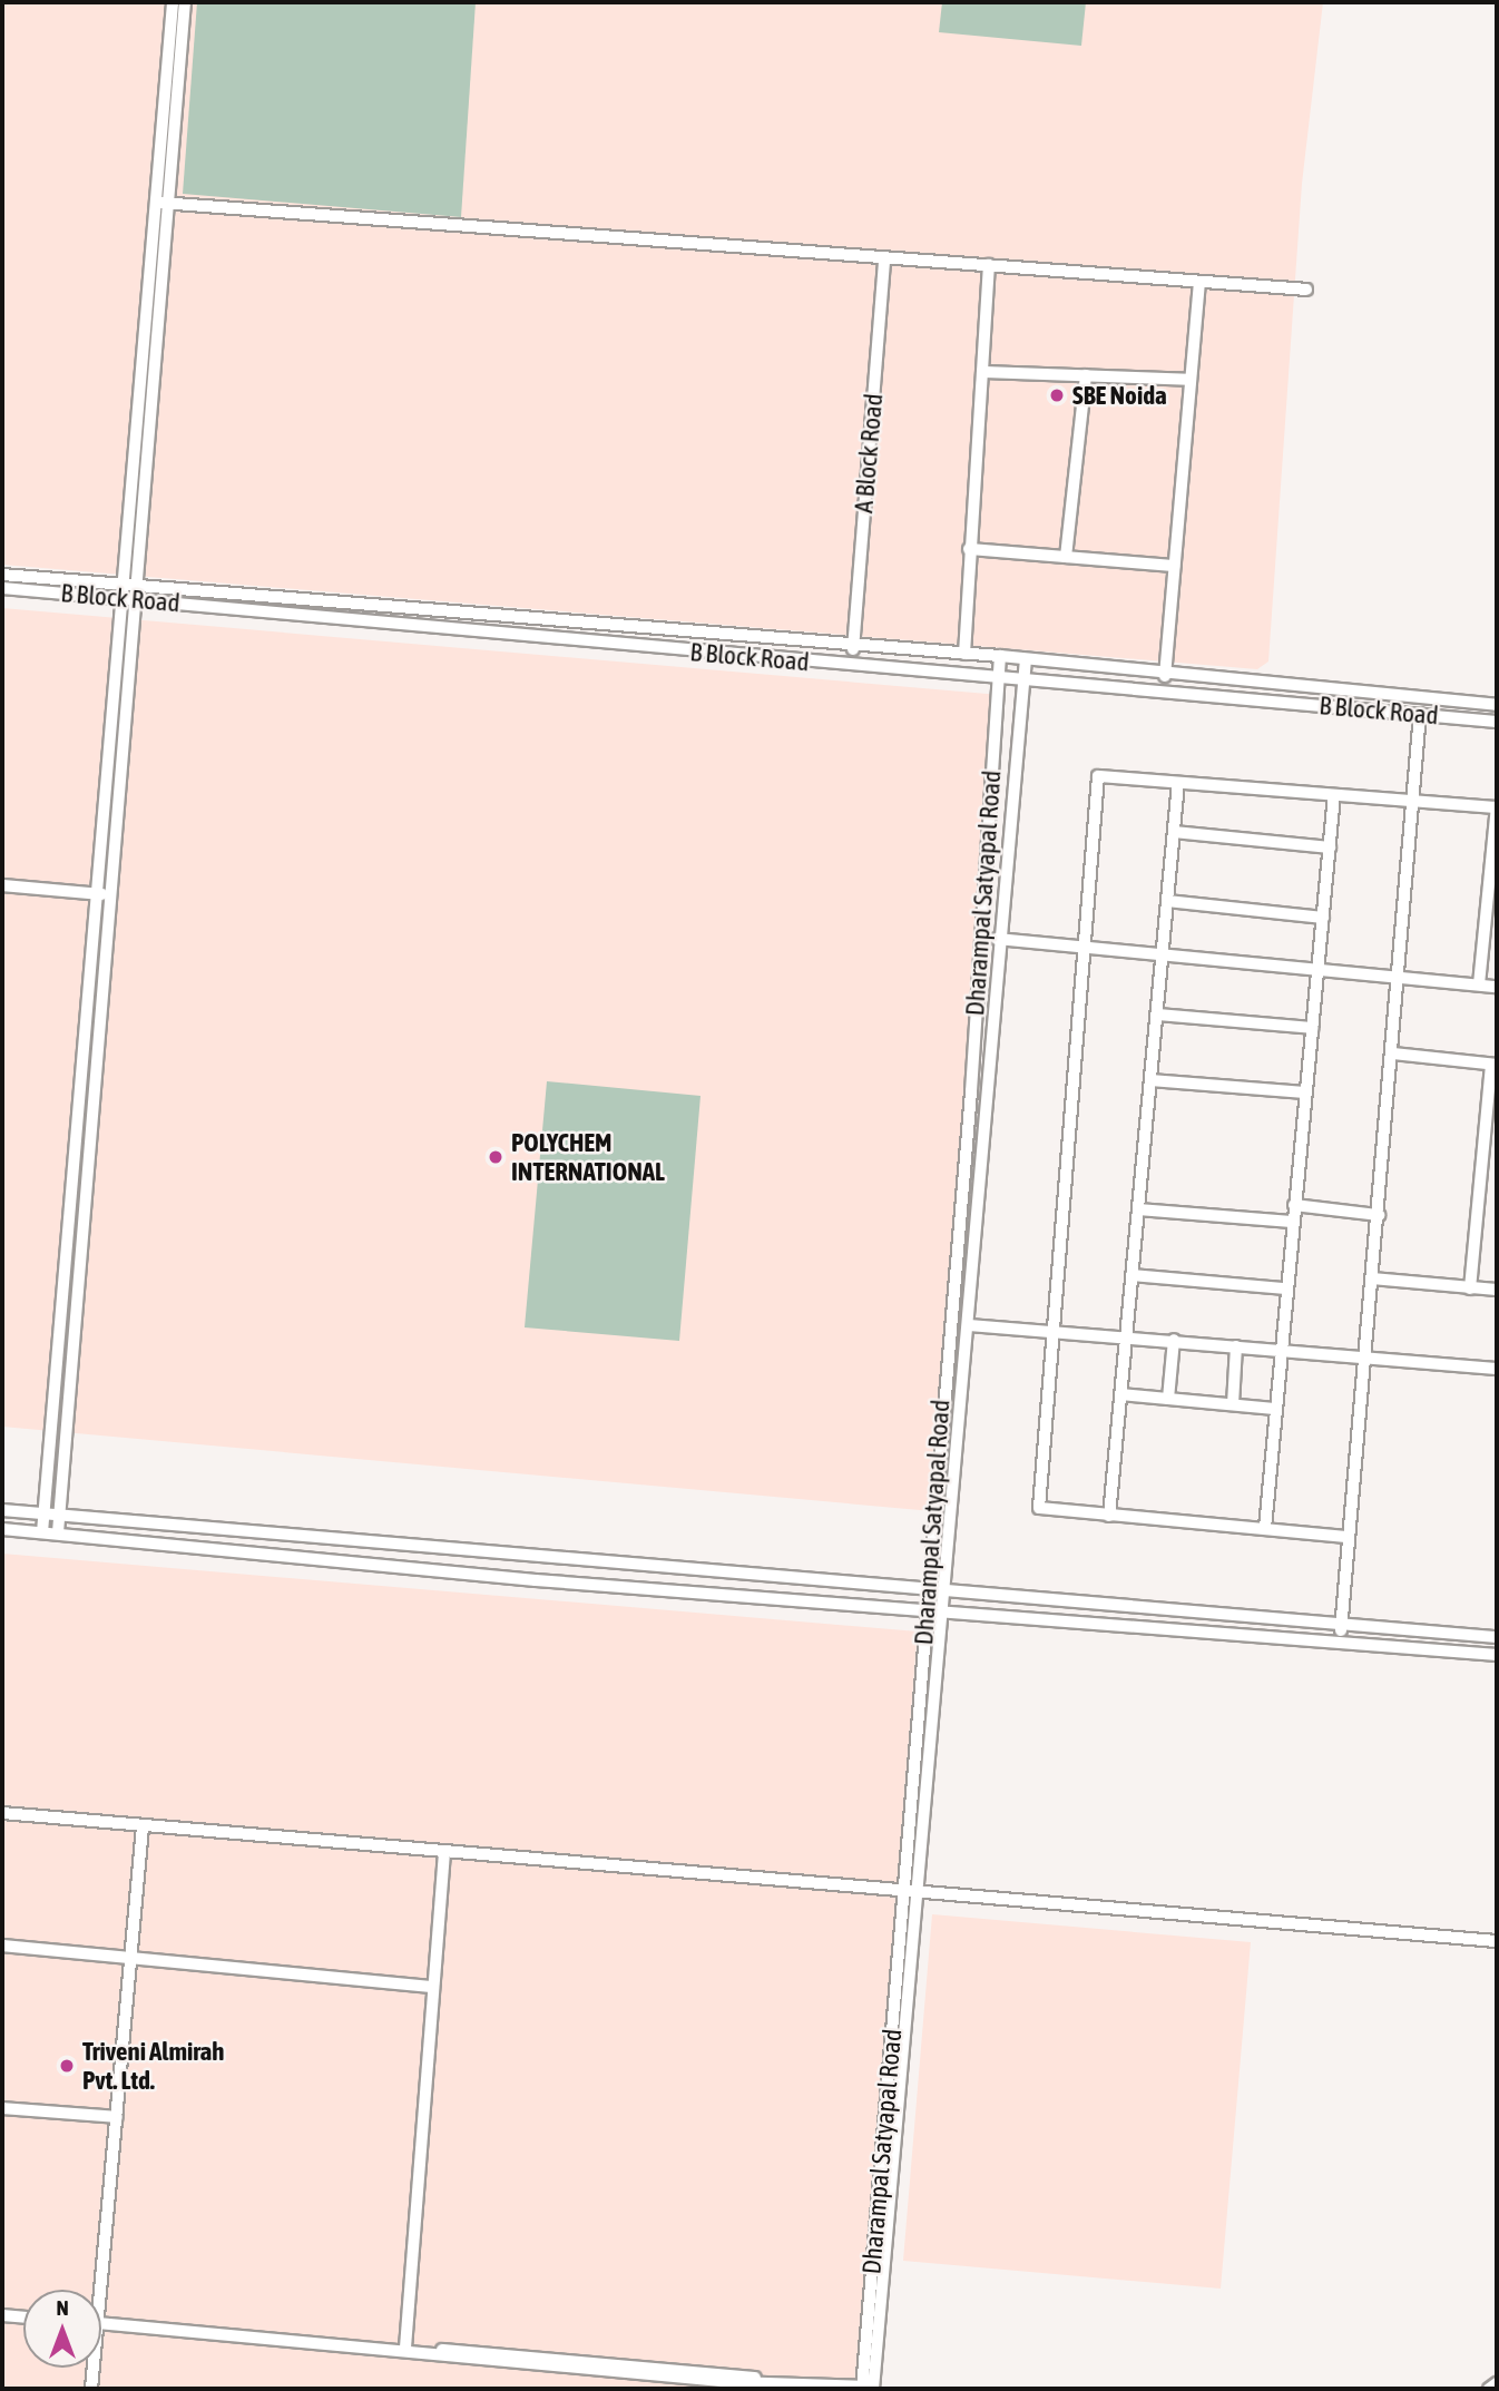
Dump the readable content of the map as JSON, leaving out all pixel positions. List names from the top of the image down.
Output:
{
  "streets": {
    "street": ["A Block Road", "B Block Road", "Dharampal Satyapal Road"]
  },
  "crossings": [
    ["A Block Road", "B Block Road"],
    ["B Block Road", "Dharampal Satyapal Road"]
  ],
  "places": ["SBE Noida", "POLYCHEM INTERNATIONAL", "Triveni Almirah Pvt. Ltd."],
  "north": "top"
}
